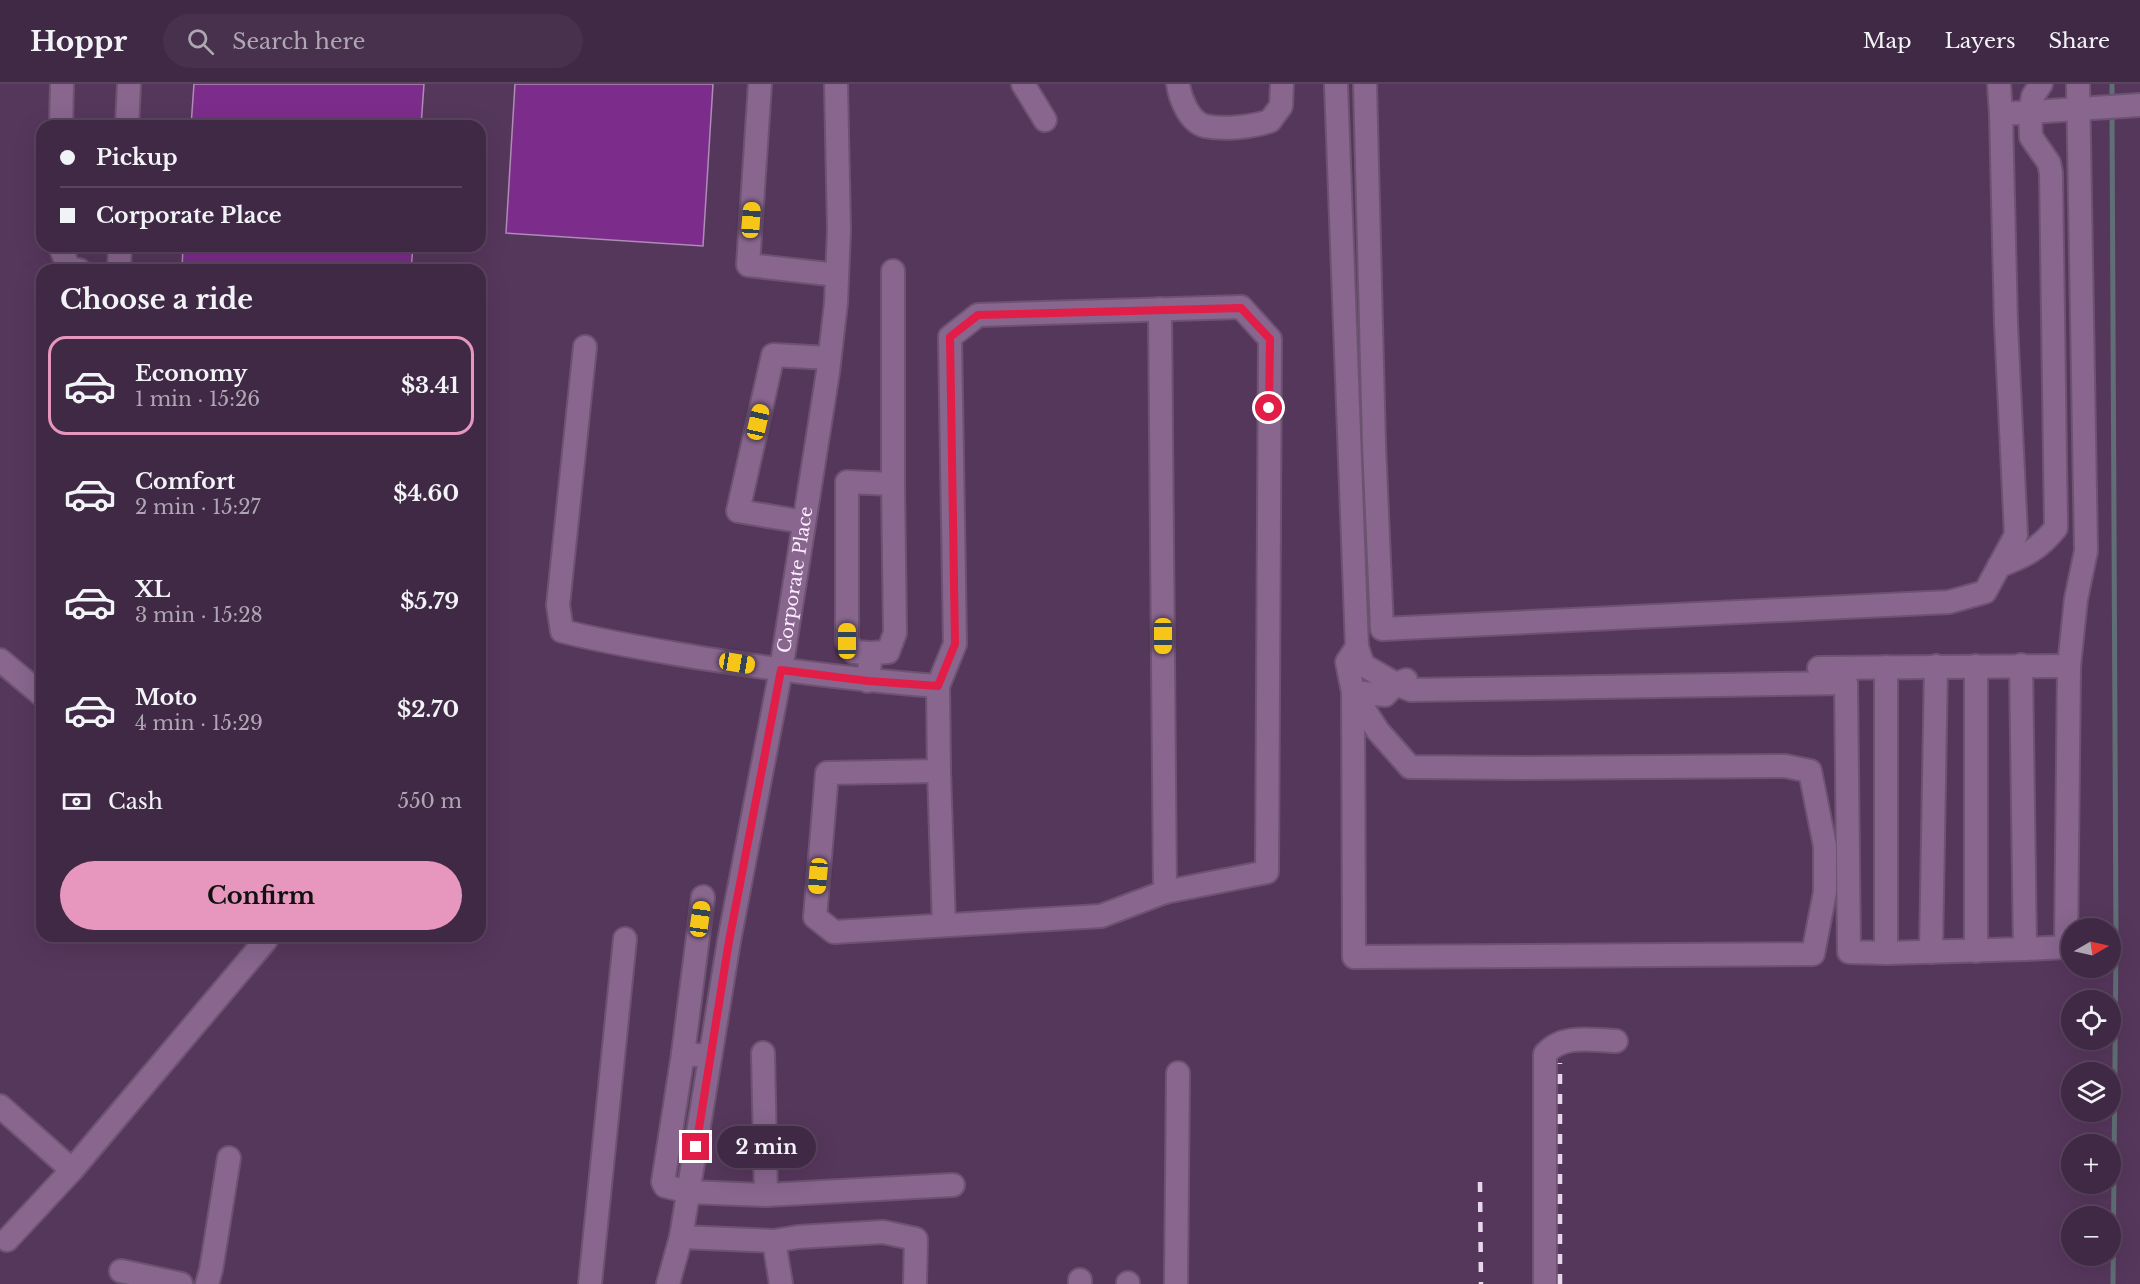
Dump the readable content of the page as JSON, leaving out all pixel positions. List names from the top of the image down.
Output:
{
  "streets": {
    "street": ["Corporate Place"]
  },
  "north": "right",
  "page": {
    "header": "Hoppr",
    "search": "Search here",
    "nav": ["Map", "Layers", "Share"],
    "banner": ["Pickup", "Corporate Place"],
    "heading": "Choose a ride",
    "list": [
      {
        "name": "Economy",
        "note": "1 min · 15:26",
        "value": "$3.41"
      },
      {
        "name": "Comfort",
        "note": "2 min · 15:27",
        "value": "$4.60"
      },
      {
        "name": "XL",
        "note": "3 min · 15:28",
        "value": "$5.79"
      },
      {
        "name": "Moto",
        "note": "4 min · 15:29",
        "value": "$2.70"
      }
    ],
    "pay": ["Cash", "550 m"],
    "buttons": "Confirm",
    "map_buttons": ["+", "−"],
    "bubble": "2 min"
  }
}
